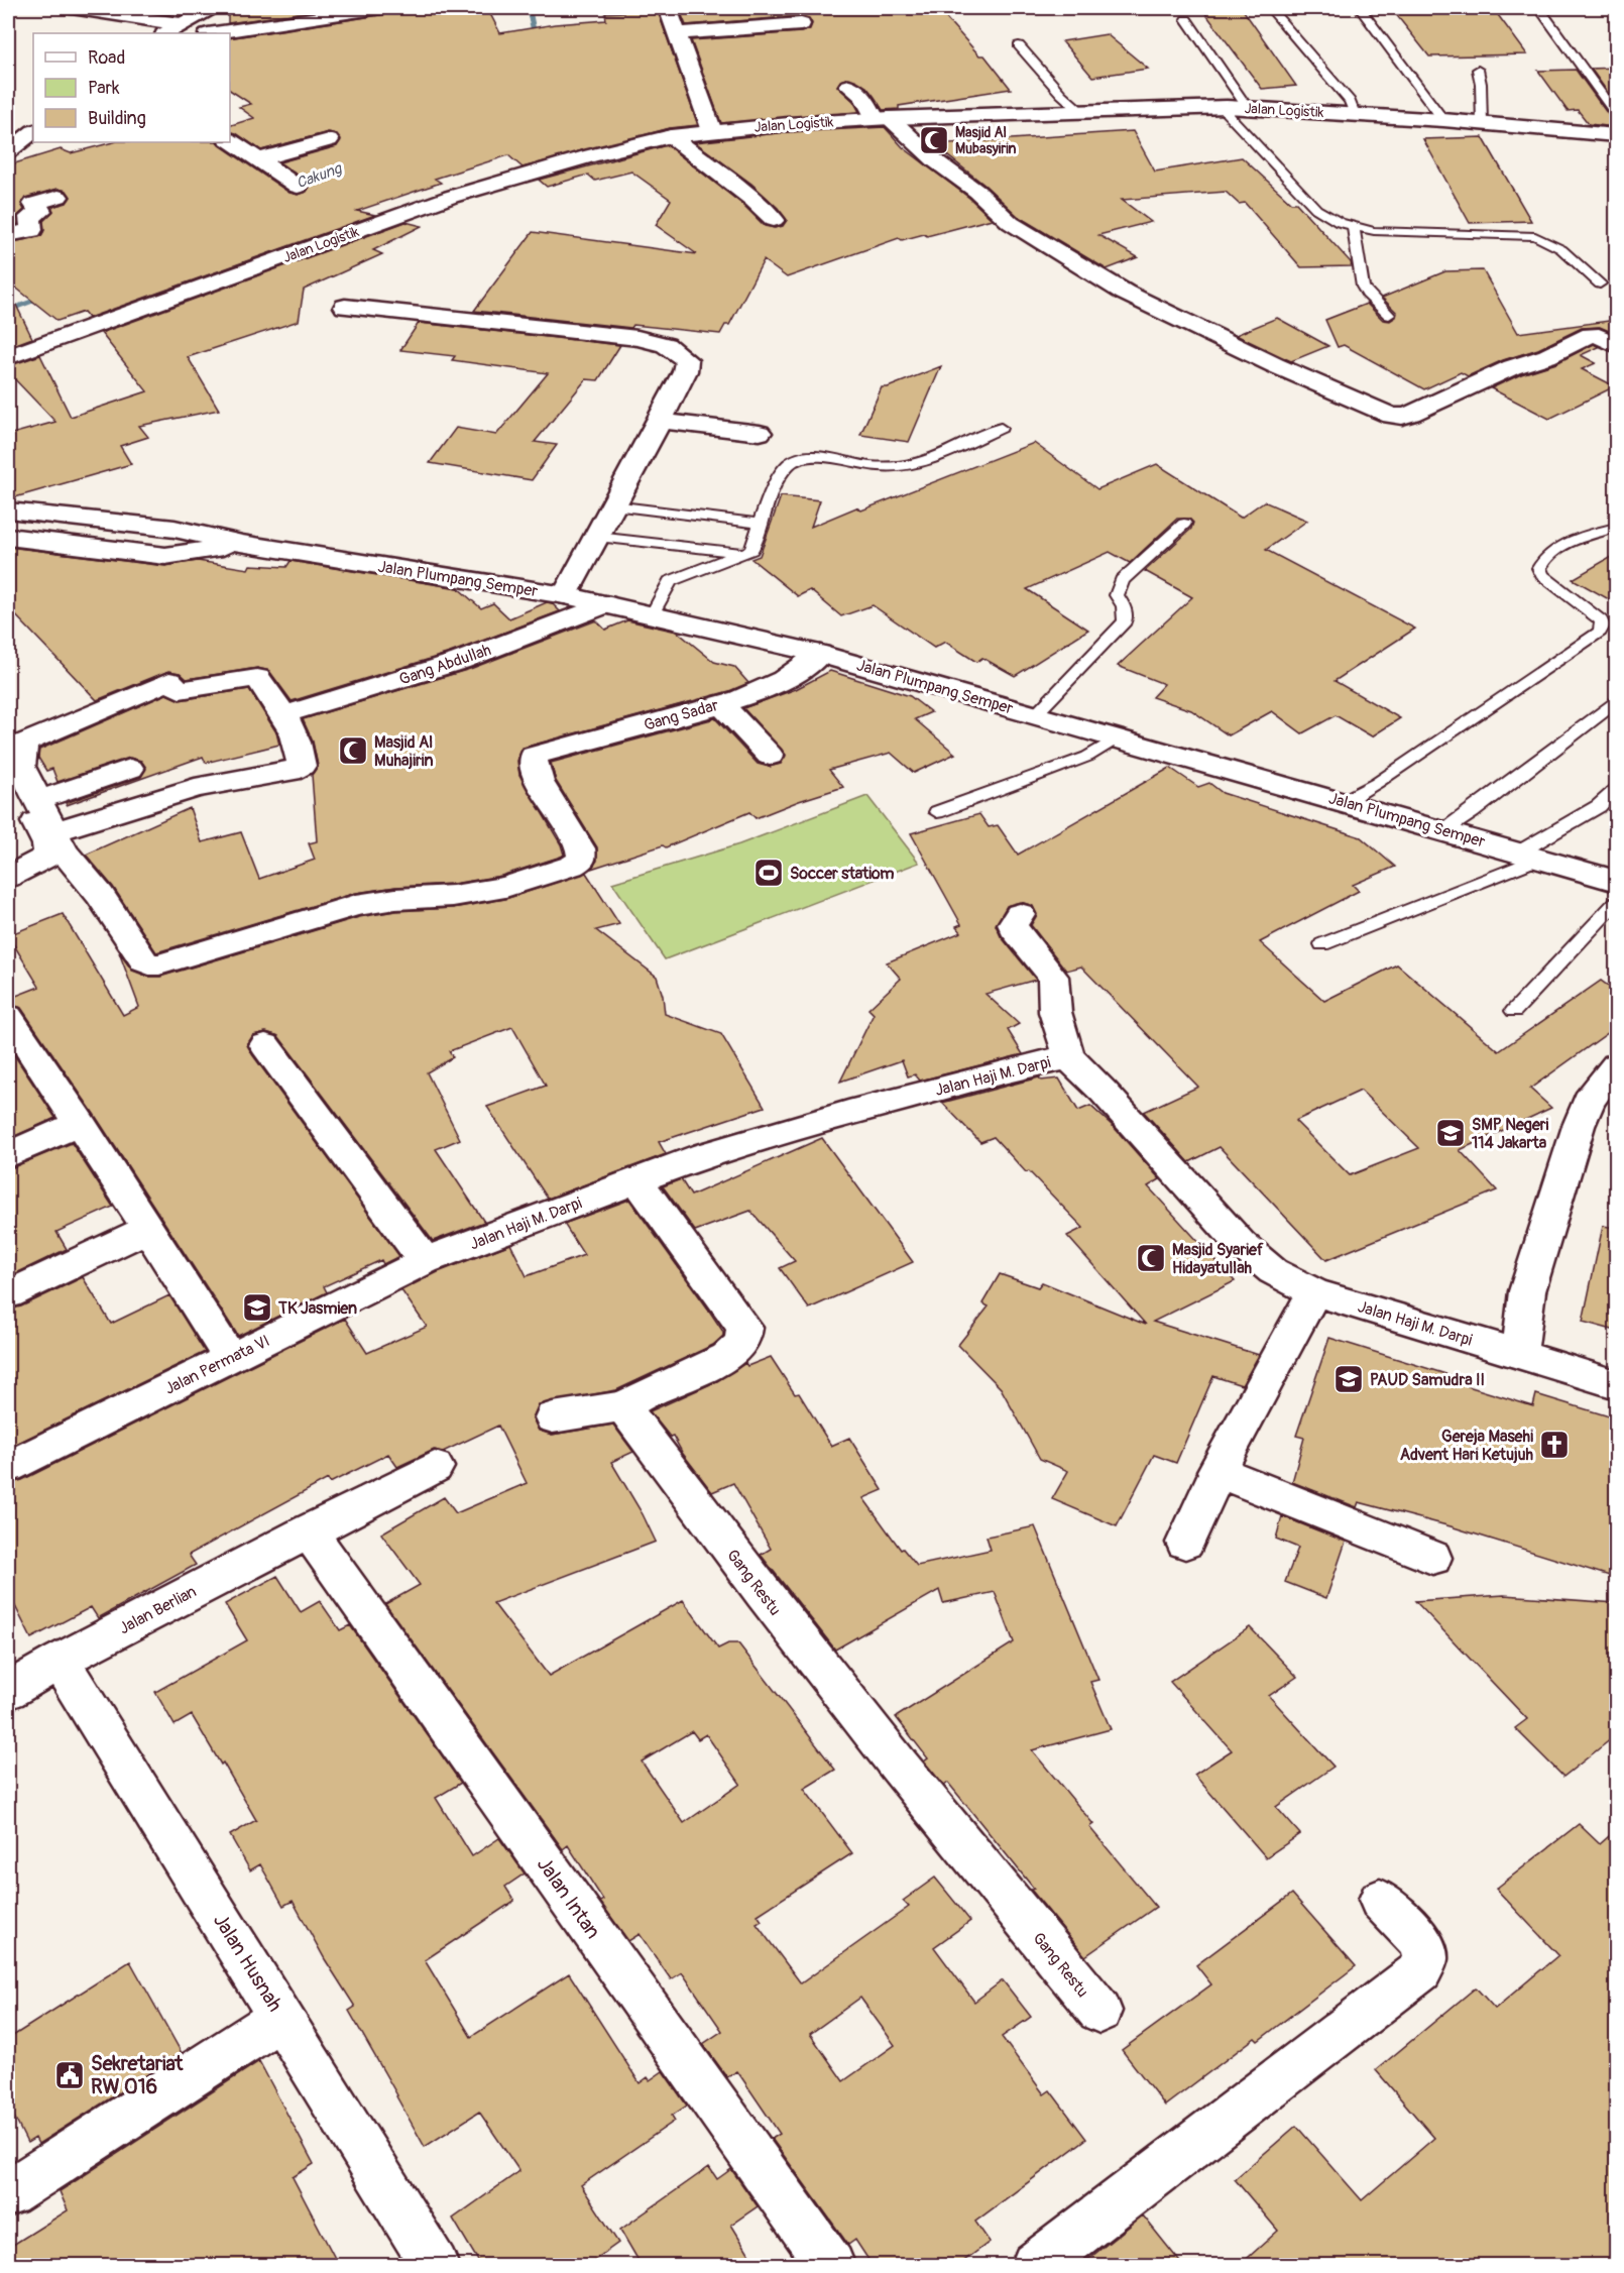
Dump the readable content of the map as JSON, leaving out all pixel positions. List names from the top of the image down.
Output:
{
  "streets": {
    "street": [
      "Jalan Logistik",
      "Jalan Plumpang Semper",
      "Gang Abdullah",
      "Gang Sadar",
      "Jalan Haji M. Darpi",
      "Jalan Permata VI",
      "Gang Restu",
      "Jalan Berlian",
      "Jalan Intan",
      "Jalan Husnah"
    ]
  },
  "crossings": [
    ["Jalan Plumpang Semper", "Gang Abdullah"],
    ["Jalan Plumpang Semper", "Gang Sadar"],
    ["Jalan Haji M. Darpi", "Jalan Permata VI"],
    ["Jalan Berlian", "Jalan Intan"],
    ["Jalan Berlian", "Jalan Husnah"]
  ],
  "water": ["Cakung"],
  "places": {
    "mosque": ["Masjid Al Mubasyirin", "Masjid Al Muhajirin", "Masjid Syarief Hidayatullah"],
    "sports": ["Soccer statiom"],
    "school or university": ["SMP Negeri 114 Jakarta", "TK Jasmien", "PAUD Samudra II"],
    "church": ["Gereja Masehi Advent Hari Ketujuh"],
    "public building": ["Sekretariat RW 016"]
  },
  "legend": ["Road", "Park", "Building"]
}
